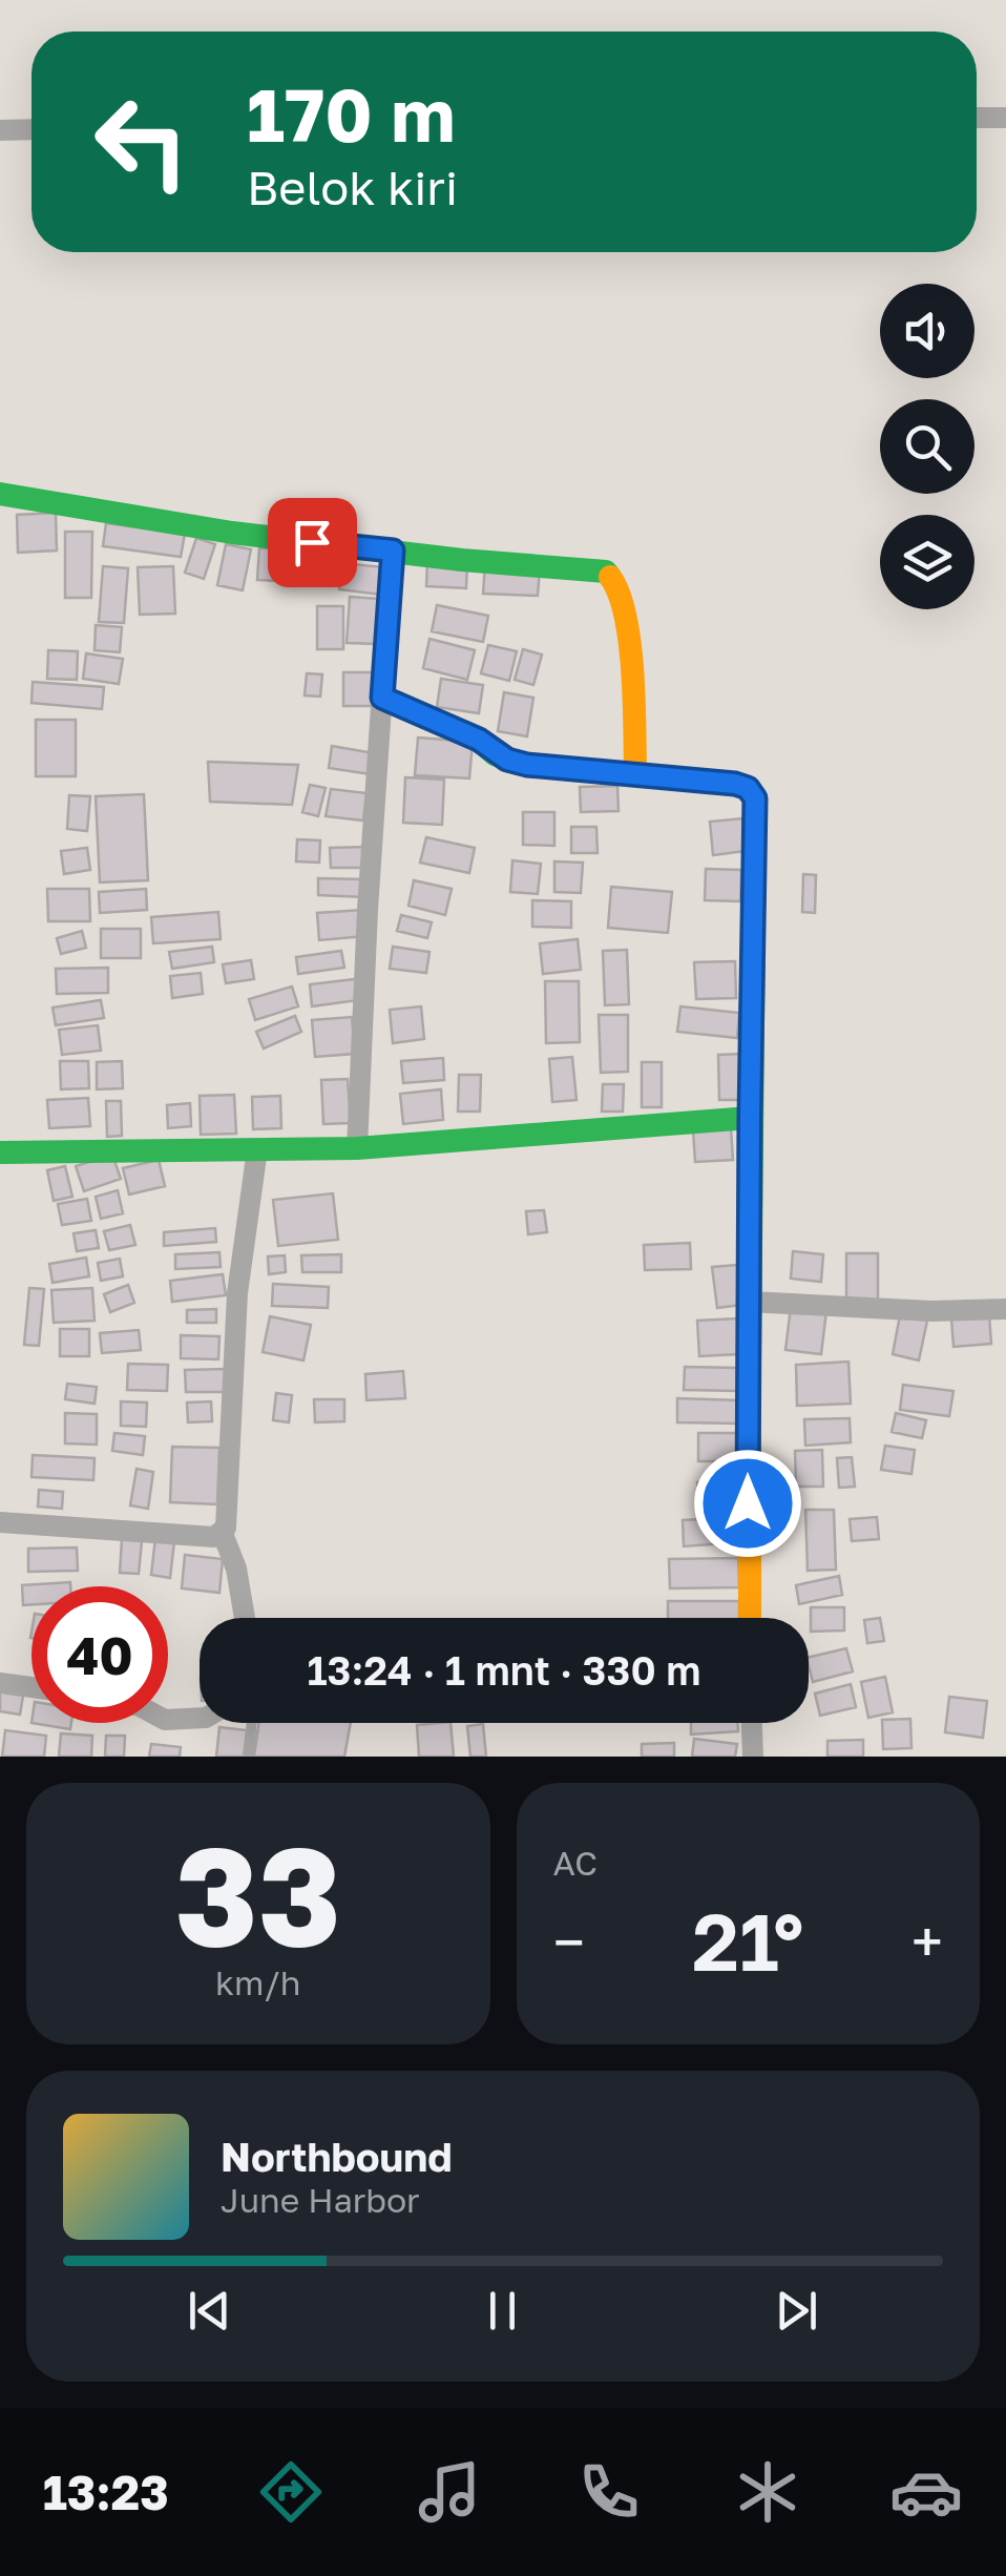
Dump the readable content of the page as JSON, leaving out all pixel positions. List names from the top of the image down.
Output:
{
  "page": {
    "turn": ["170 m", "Belok kiri"],
    "limit": "40",
    "trip": "13:24 · 1 mnt · 330 m",
    "tile": [
      ["33", "km/h"],
      "AC"
    ],
    "heat": ["−", "21°", "+"],
    "song": ["Northbound", "June Harbor"],
    "tabs": "13:23"
  }
}
